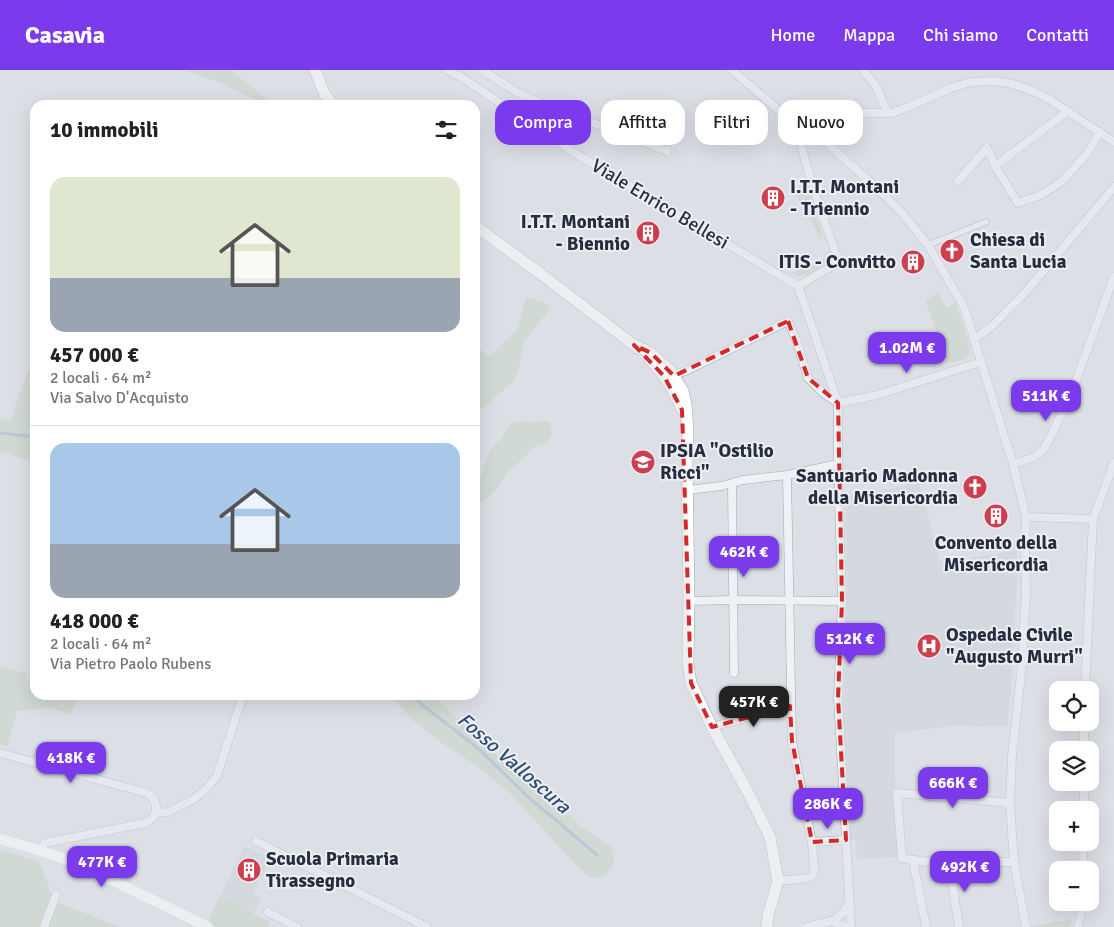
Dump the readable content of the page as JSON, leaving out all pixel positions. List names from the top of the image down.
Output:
{
  "streets": {
    "street": ["Viale Enrico Bellesi"]
  },
  "water": ["Fosso Valloscura"],
  "places": {
    "building": [
      "I.T.T. Montani - Triennio",
      "I.T.T. Montani - Biennio",
      "ITIS - Convitto",
      "Convento della Misericordia",
      "Scuola Primaria Tirassegno"
    ],
    "church": ["Chiesa di Santa Lucia", "Santuario Madonna della Misericordia"],
    "school or university": ["IPSIA \"Ostilio Ricci\""],
    "hospital": ["Ospedale Civile \"Augusto Murri\""]
  },
  "page": {
    "header": "Casavia",
    "nav": [
      "Home",
      "Mappa",
      "Chi siamo",
      "Contatti"
    ],
    "chip": [
      "Compra",
      "Affitta",
      "Filtri",
      "Nuovo"
    ],
    "heading": "10 immobili",
    "list": [
      {
        "name": "457 000 €",
        "note": "2 locali · 64 m² · Via Salvo D'Acquisto"
      },
      {
        "name": "418 000 €",
        "note": "2 locali · 64 m² · Via Pietro Paolo Rubens"
      }
    ],
    "price": [
      "1.02M €",
      "511K €",
      "462K €",
      "512K €",
      "457K €",
      "418K €",
      "666K €",
      "286K €",
      "477K €",
      "492K €"
    ],
    "map_buttons": ["+", "−"]
  }
}
